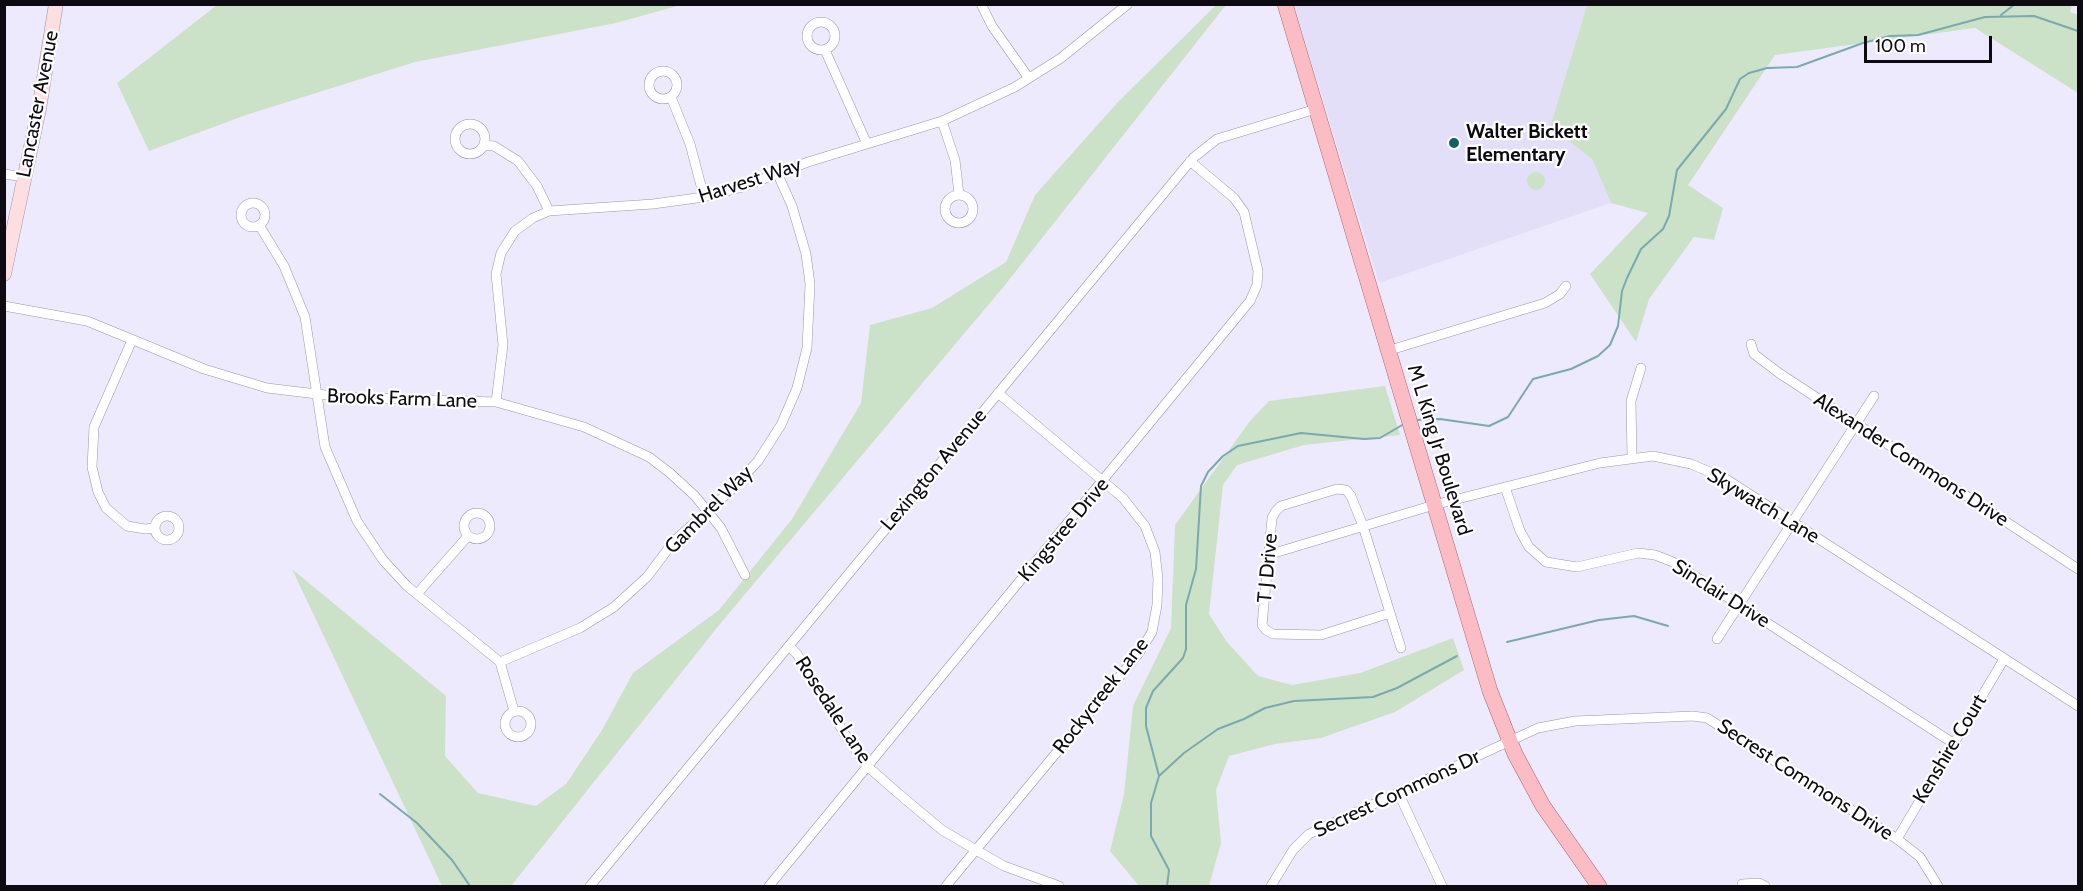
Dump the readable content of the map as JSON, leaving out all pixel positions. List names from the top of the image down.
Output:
{
  "streets": {
    "main road": ["Lancaster Avenue", "M L King Jr Boulevard"],
    "street": [
      "Harvest Way",
      "Brooks Farm Lane",
      "Alexander Commons Drive",
      "Lexington Avenue",
      "Skywatch Lane",
      "Gambrel Way",
      "Kingstree Drive",
      "T J Drive",
      "Sinclair Drive",
      "Rockycreek Lane",
      "Rosedale Lane",
      "Kenshire Court",
      "Secrest Commons Drive",
      "Secrest Commons Dr"
    ]
  },
  "crossings": [
    ["Harvest Way", "Brooks Farm Lane"],
    ["Harvest Way", "Gambrel Way"],
    ["Brooks Farm Lane", "Gambrel Way"],
    ["M L King Jr Boulevard", "Lexington Avenue"],
    ["M L King Jr Boulevard", "Skywatch Lane"],
    ["M L King Jr Boulevard", "Secrest Commons Drive"],
    ["M L King Jr Boulevard", "Secrest Commons Dr"],
    ["Lexington Avenue", "Kingstree Drive"],
    ["Lexington Avenue", "Rockycreek Lane"],
    ["Lexington Avenue", "Rosedale Lane"],
    ["Skywatch Lane", "T J Drive"],
    ["Skywatch Lane", "Sinclair Drive"],
    ["Skywatch Lane", "Kenshire Court"],
    ["Kingstree Drive", "Rockycreek Lane"],
    ["Kingstree Drive", "Rosedale Lane"],
    ["Sinclair Drive", "Kenshire Court"],
    ["Rockycreek Lane", "Rosedale Lane"],
    ["Kenshire Court", "Secrest Commons Drive"],
    ["Secrest Commons Drive", "Secrest Commons Dr"]
  ],
  "places": ["Walter Bickett Elementary"],
  "scale_bar": "100 m"
}
